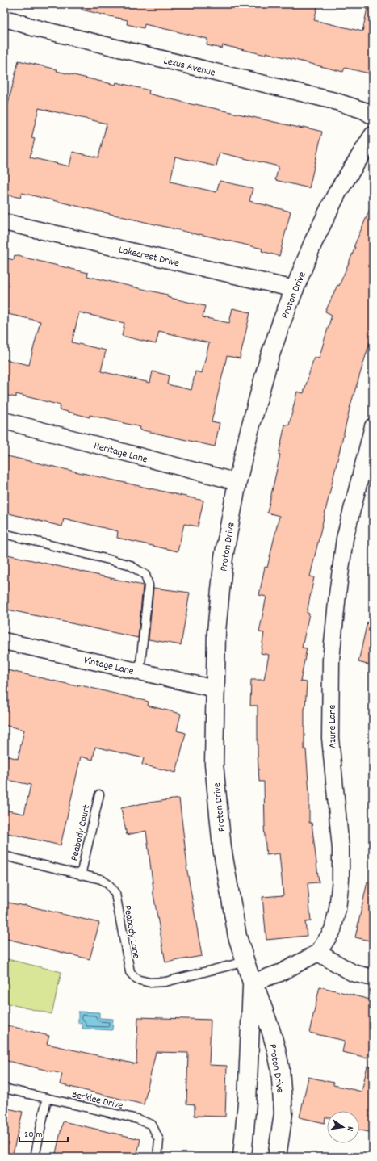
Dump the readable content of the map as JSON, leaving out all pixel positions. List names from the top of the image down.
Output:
{
  "streets": {
    "street": [
      "Lexus Avenue",
      "Lakecrest Drive",
      "Proton Drive",
      "Heritage Lane",
      "Vintage Lane",
      "Azure Lane"
    ],
    "lane": ["Peabody Court", "Peabody Lane", "Berklee Drive"]
  },
  "crossings": [
    ["Lakecrest Drive", "Proton Drive"],
    ["Proton Drive", "Heritage Lane"],
    ["Proton Drive", "Vintage Lane"],
    ["Proton Drive", "Azure Lane"],
    ["Proton Drive", "Peabody Lane"],
    ["Peabody Court", "Peabody Lane"]
  ],
  "scale_bar": "20 m",
  "north": "right"
}
